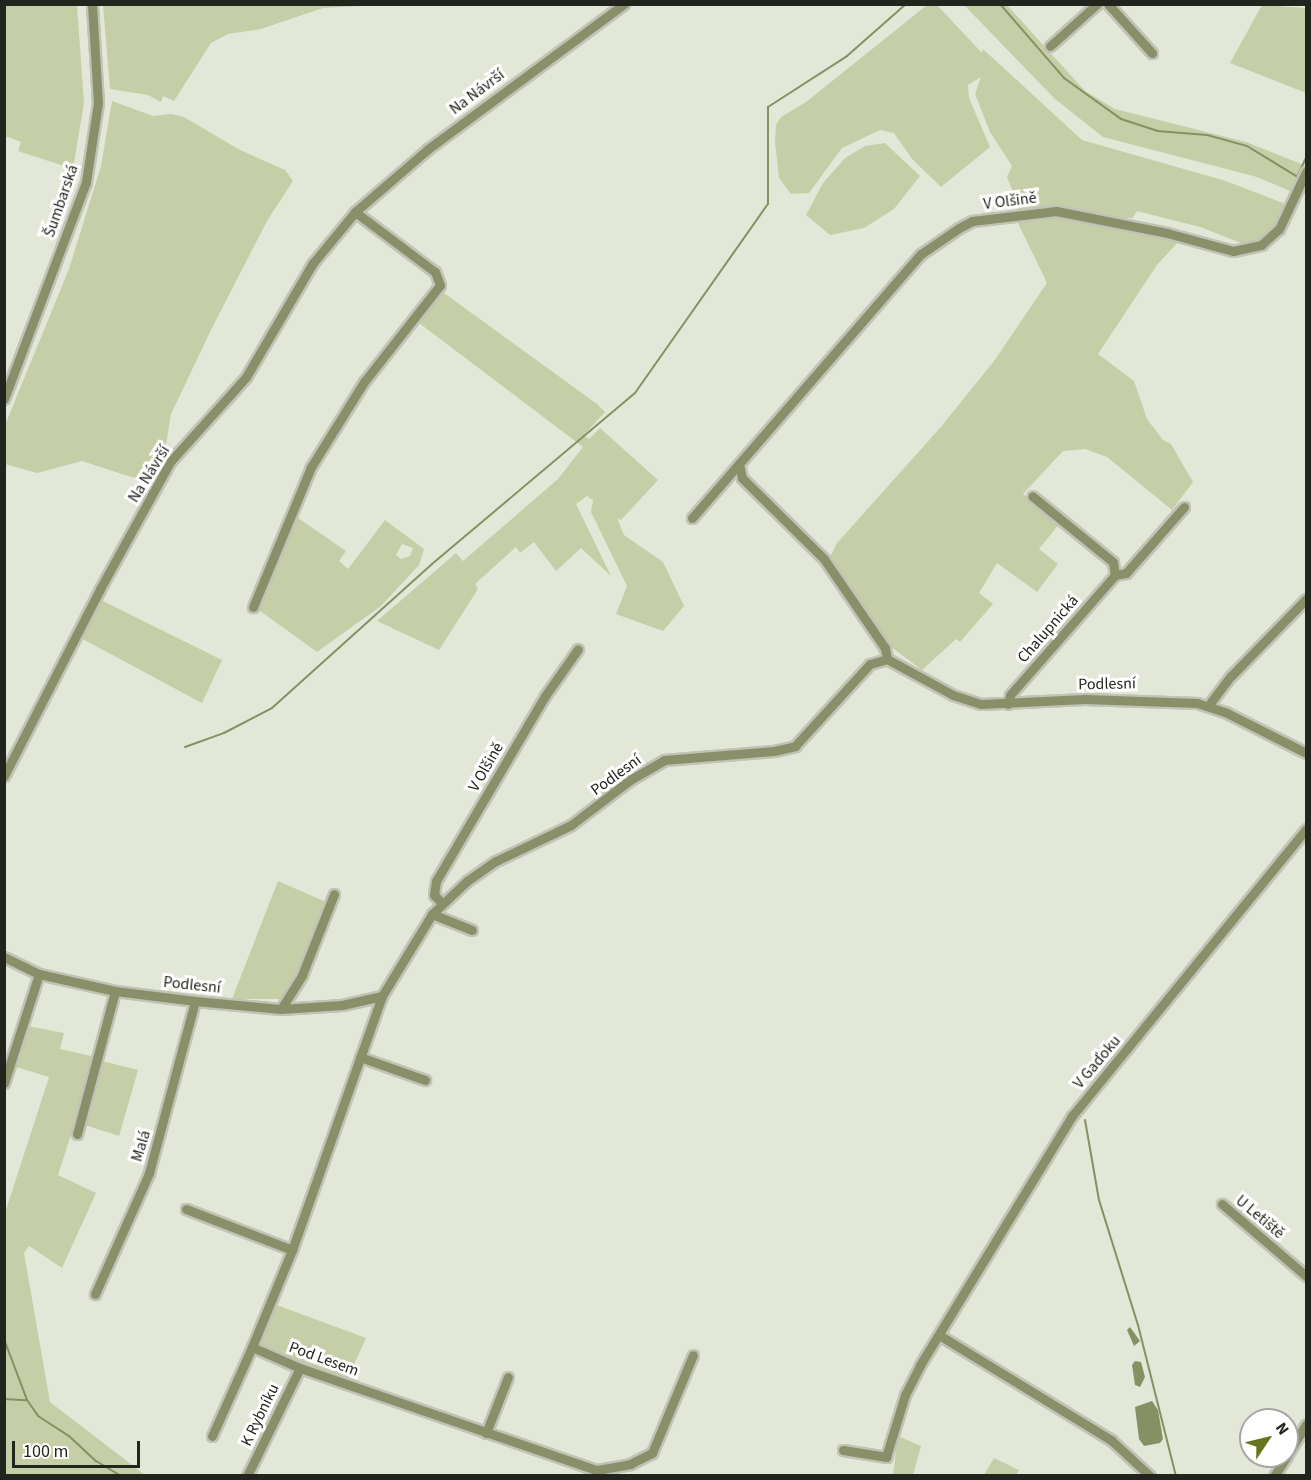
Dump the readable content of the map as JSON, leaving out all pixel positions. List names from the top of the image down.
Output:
{
  "streets": {
    "street": [
      "Na Návrší",
      "Šumbarská",
      "V Olšině",
      "Chalupnická",
      "Podlesní",
      "V Gaďoku",
      "Malá",
      "U Letiště",
      "Pod Lesem",
      "K Rybníku"
    ]
  },
  "crossings": [
    ["V Olšině", "Podlesní"],
    ["Chalupnická", "Podlesní"],
    ["Podlesní", "Malá"],
    ["Pod Lesem", "K Rybníku"]
  ],
  "scale_bar": "100 m",
  "north": "top right"
}
